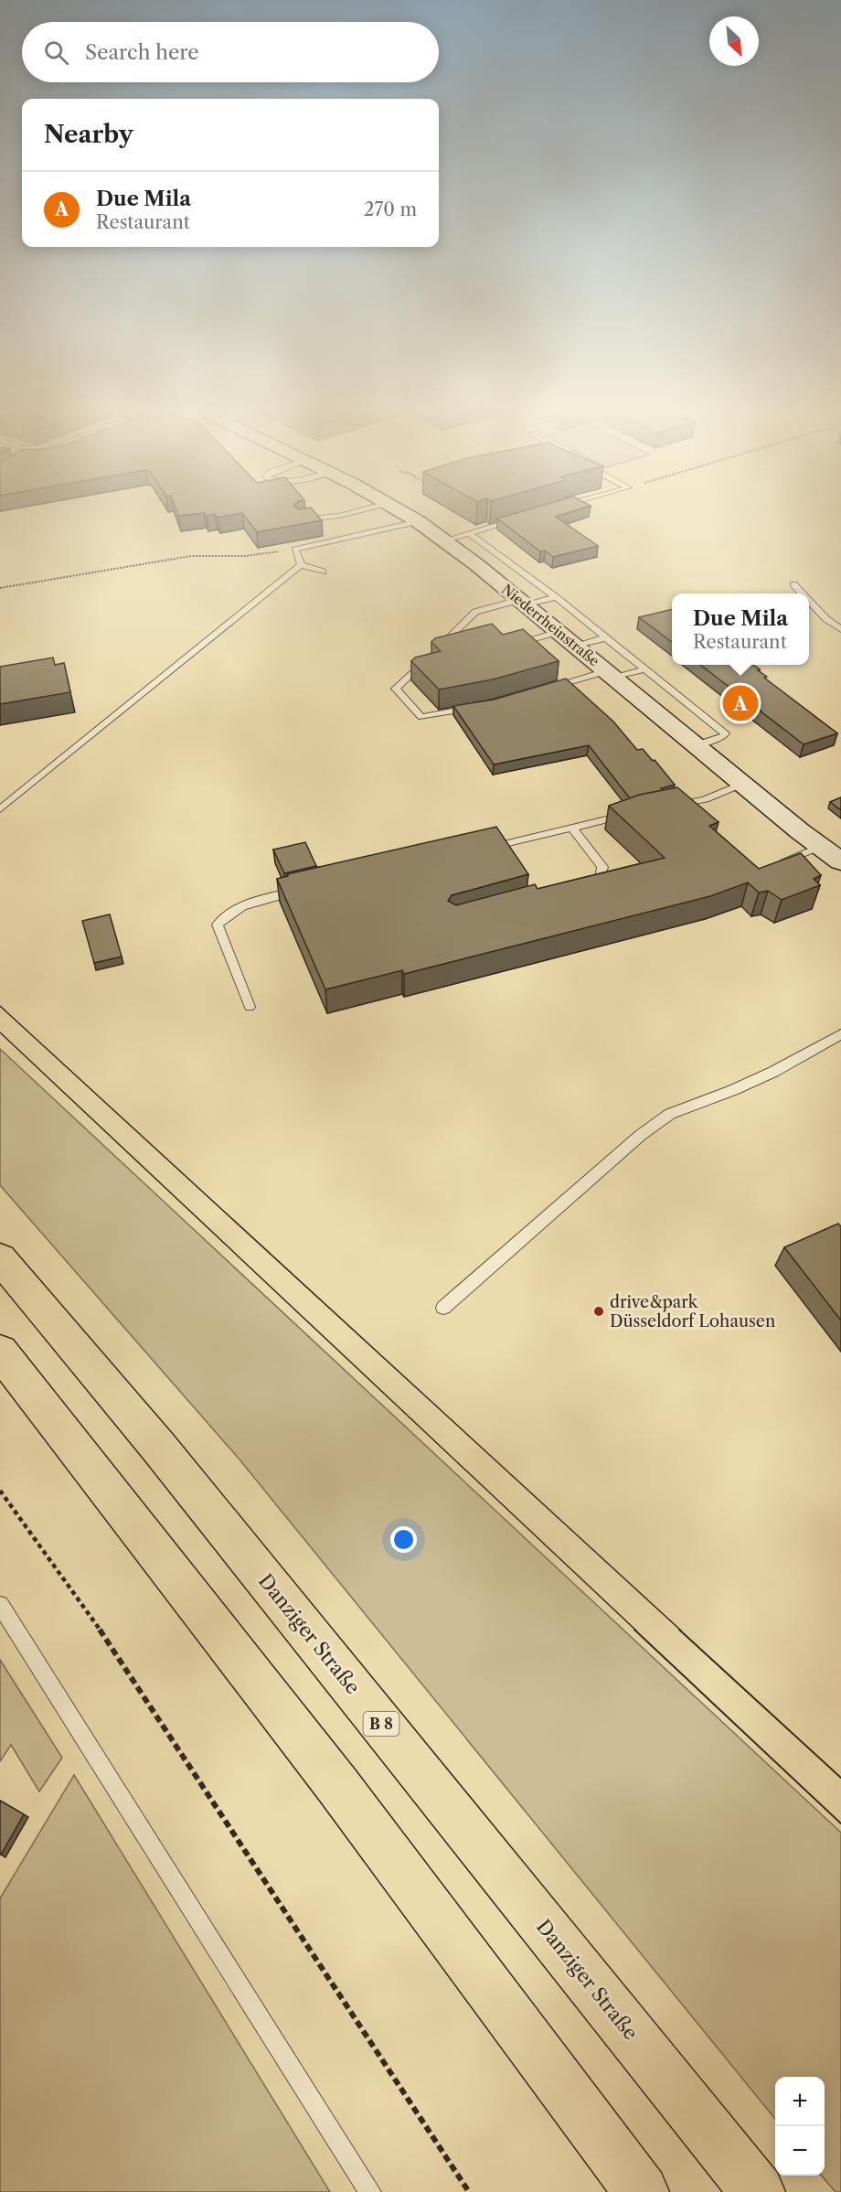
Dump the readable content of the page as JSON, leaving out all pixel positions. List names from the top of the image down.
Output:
{
  "streets": {
    "main road": ["Danziger Straße", "B 8"],
    "street": ["Niederrheinstraße"]
  },
  "places": ["drive&park Düsseldorf Lohausen"],
  "north": "bottom right",
  "page": {
    "search": "Search here",
    "heading": "Nearby",
    "list": [
      {
        "mark": "A",
        "name": "Due Mila",
        "note": "Restaurant",
        "value": "270 m"
      }
    ],
    "popup": ["Due Mila", "Restaurant"],
    "pins": "A",
    "map_buttons": ["+", "−"]
  }
}
